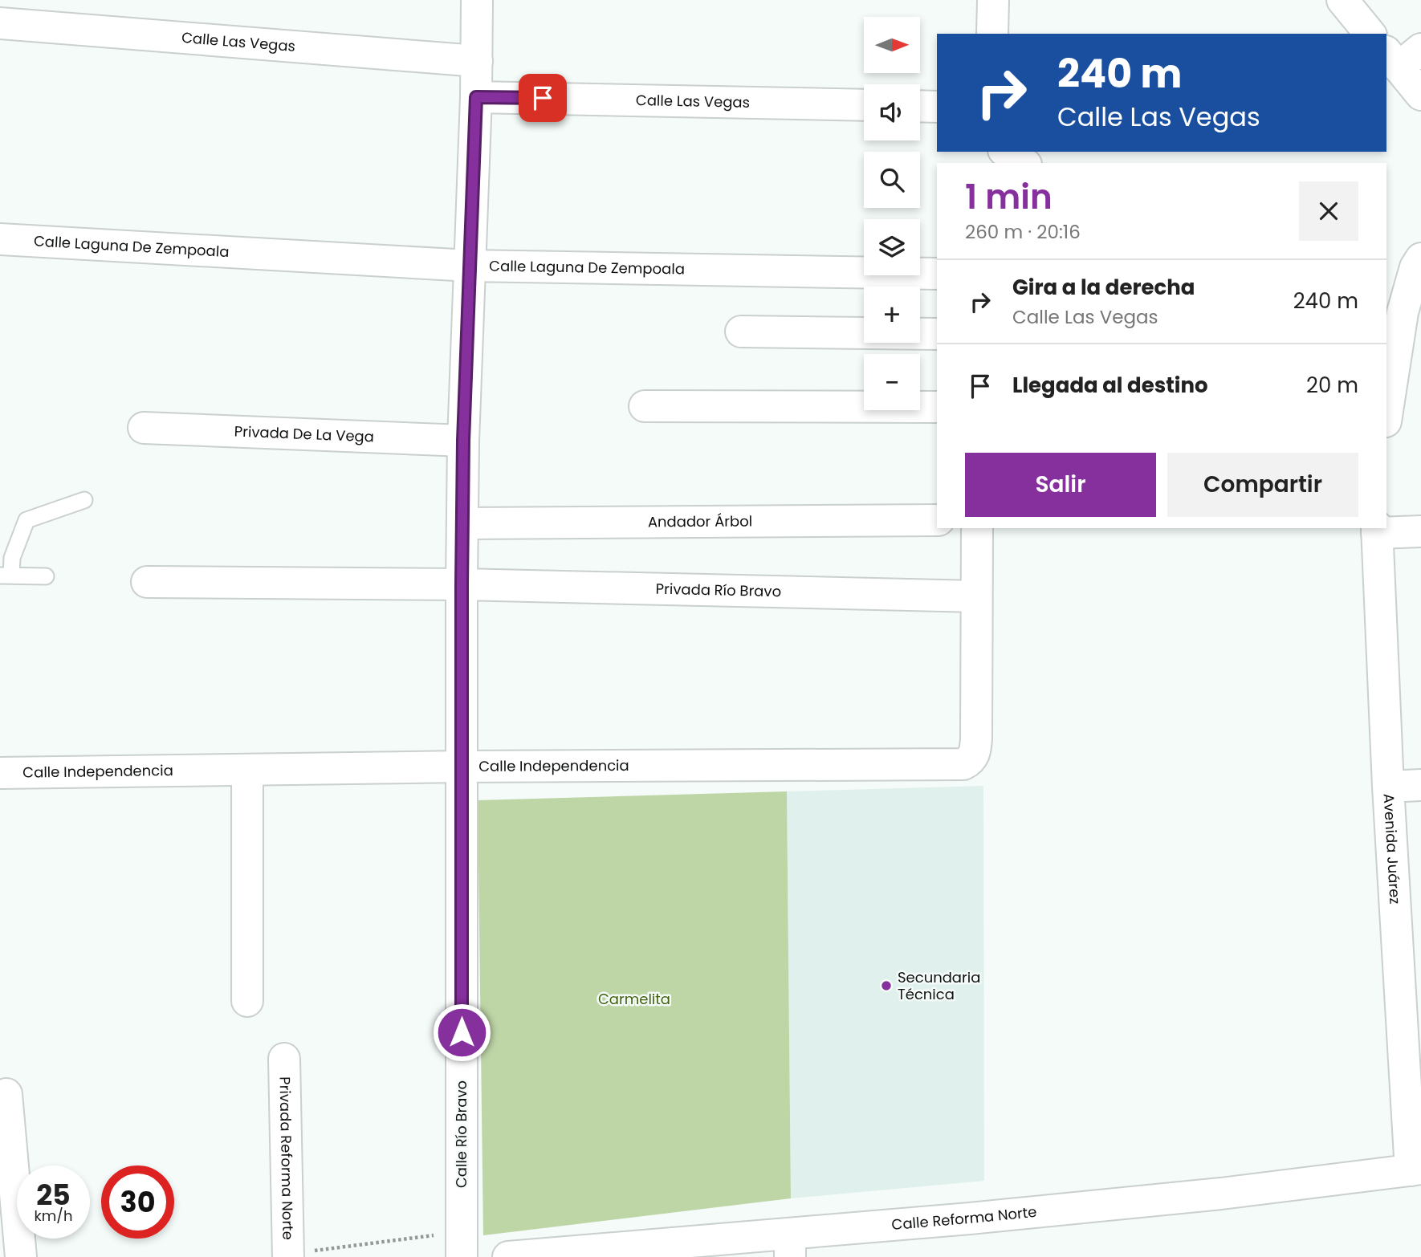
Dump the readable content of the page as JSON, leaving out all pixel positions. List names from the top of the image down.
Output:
{
  "streets": {
    "street": [
      "Calle Las Vegas",
      "Calle Laguna De Zempoala",
      "Privada De La Vega",
      "Andador Árbol",
      "Privada Río Bravo",
      "Calle Independencia",
      "Avenida Juárez",
      "Calle Río Bravo",
      "Privada Reforma Norte",
      "Calle Reforma Norte"
    ]
  },
  "crossings": [
    ["Calle Las Vegas", "Calle Río Bravo"],
    ["Calle Laguna De Zempoala", "Calle Río Bravo"],
    ["Privada De La Vega", "Calle Río Bravo"],
    ["Andador Árbol", "Calle Río Bravo"],
    ["Privada Río Bravo", "Calle Independencia"],
    ["Privada Río Bravo", "Calle Río Bravo"],
    ["Calle Independencia", "Calle Río Bravo"],
    ["Avenida Juárez", "Calle Reforma Norte"]
  ],
  "parks": ["Carmelita"],
  "places": ["Secundaria Técnica"],
  "north": "right",
  "page": {
    "map_buttons": ["+", "−"],
    "turn": ["240 m", "Calle Las Vegas"],
    "heading": ["1 min", "260 m · 20:16"],
    "list": [
      {
        "name": "Gira a la derecha",
        "note": "Calle Las Vegas",
        "value": "240 m"
      },
      {
        "name": "Llegada al destino",
        "value": "20 m"
      }
    ],
    "buttons": ["Salir", "Compartir"],
    "speed": "25 km/h",
    "limit": "30"
  }
}
